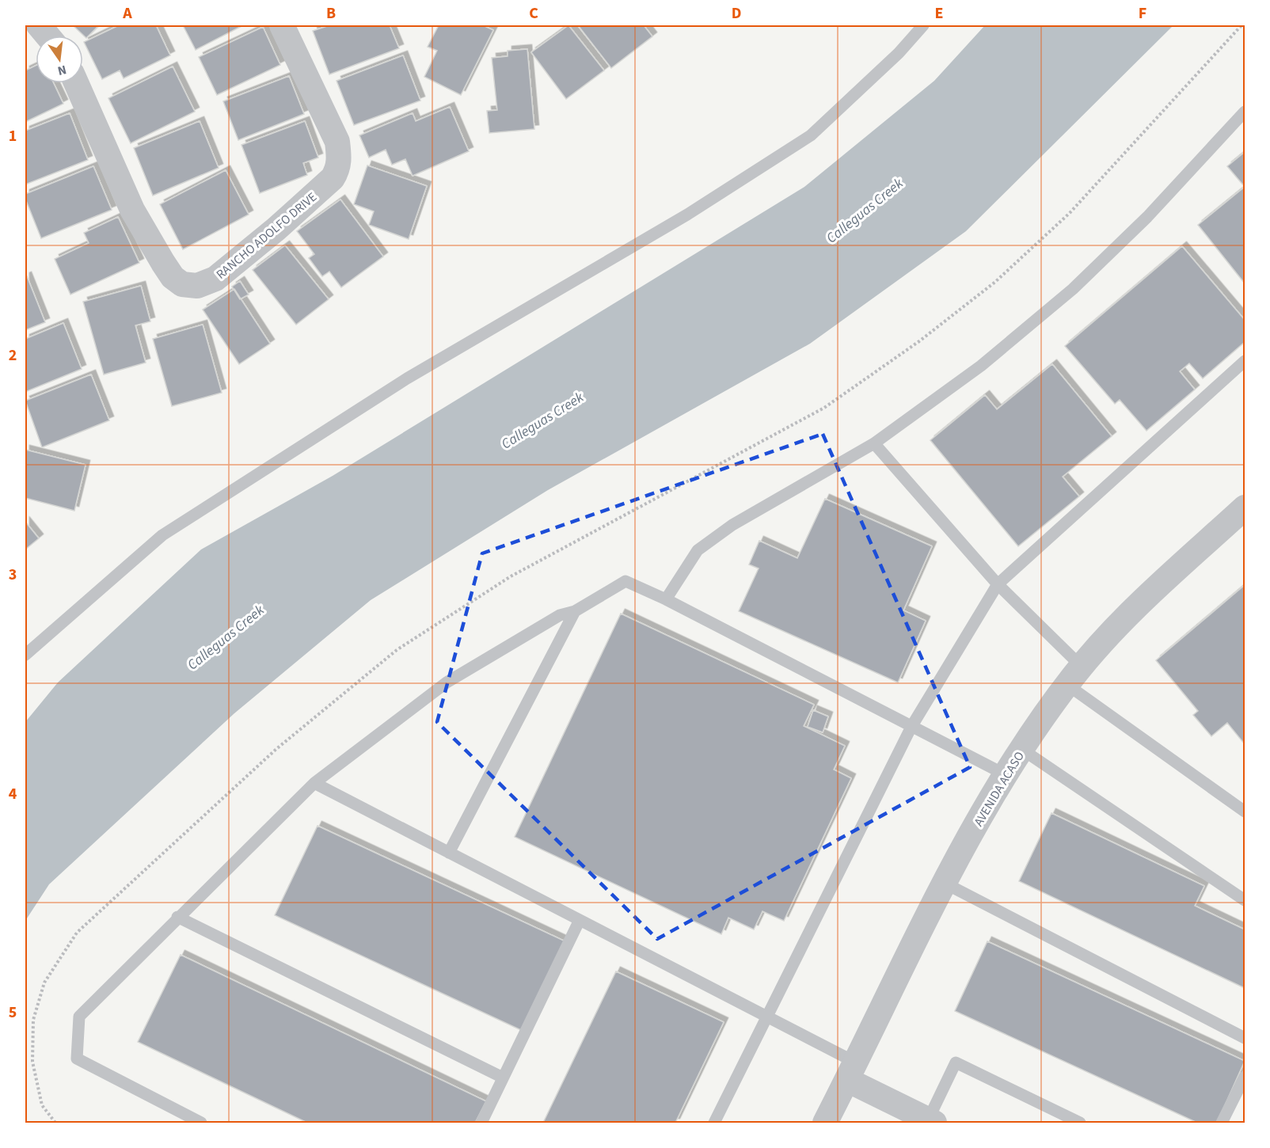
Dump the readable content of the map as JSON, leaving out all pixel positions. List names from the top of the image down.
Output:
{
  "streets": {
    "street": ["RANCHO ADOLFO DRIVE", "AVENIDA ACASO"]
  },
  "water": ["Calleguas Creek"],
  "north": "bottom",
  "grid": {
    "columns": [
      "A",
      "B",
      "C",
      "D",
      "E",
      "F"
    ],
    "rows": [
      "1",
      "2",
      "3",
      "4",
      "5"
    ]
  }
}
